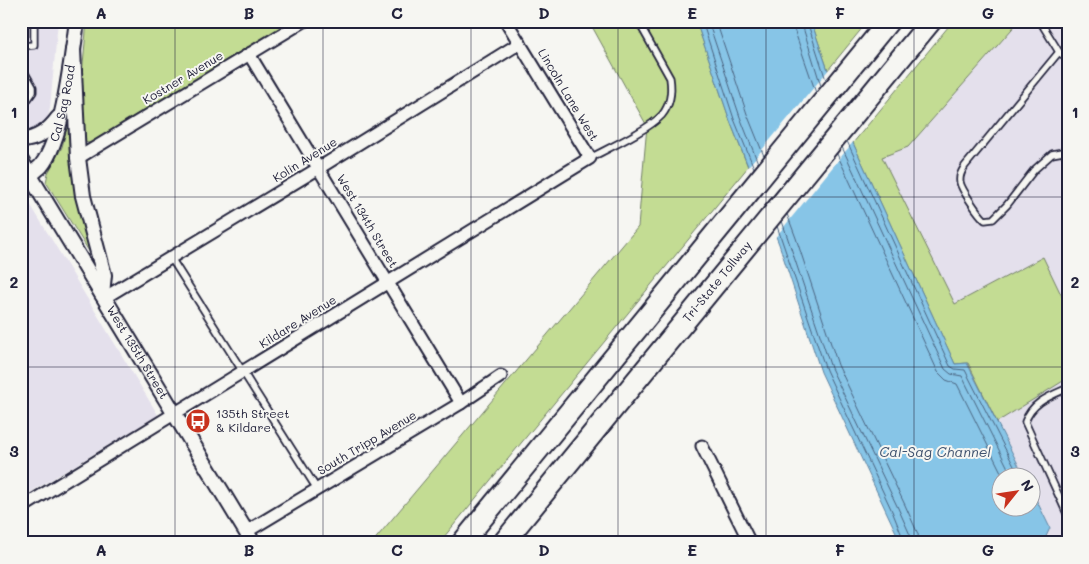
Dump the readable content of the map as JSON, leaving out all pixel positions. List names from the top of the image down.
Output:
{
  "streets": {
    "highway": ["Tri-State Tollway"],
    "street": [
      "Kostner Avenue",
      "Lincoln Lane West",
      "Cal Sag Road",
      "Kolin Avenue",
      "West 134th Street",
      "Kildare Avenue",
      "West 135th Street",
      "South Tripp Avenue"
    ]
  },
  "crossings": [
    ["Kostner Avenue", "West 134th Street"],
    ["Lincoln Lane West", "Kolin Avenue"],
    ["Lincoln Lane West", "Kildare Avenue"],
    ["Cal Sag Road", "West 135th Street"],
    ["Kolin Avenue", "West 134th Street"],
    ["Kolin Avenue", "West 135th Street"],
    ["West 134th Street", "Kildare Avenue"],
    ["West 134th Street", "South Tripp Avenue"],
    ["Kildare Avenue", "West 135th Street"],
    ["West 135th Street", "South Tripp Avenue"]
  ],
  "water": ["Cal-Sag Channel"],
  "places": {
    "bus stop": ["135th Street & Kildare"]
  },
  "north": "top right",
  "grid": {
    "columns": [
      "A",
      "B",
      "C",
      "D",
      "E",
      "F",
      "G"
    ],
    "rows": ["1", "2", "3"]
  }
}
